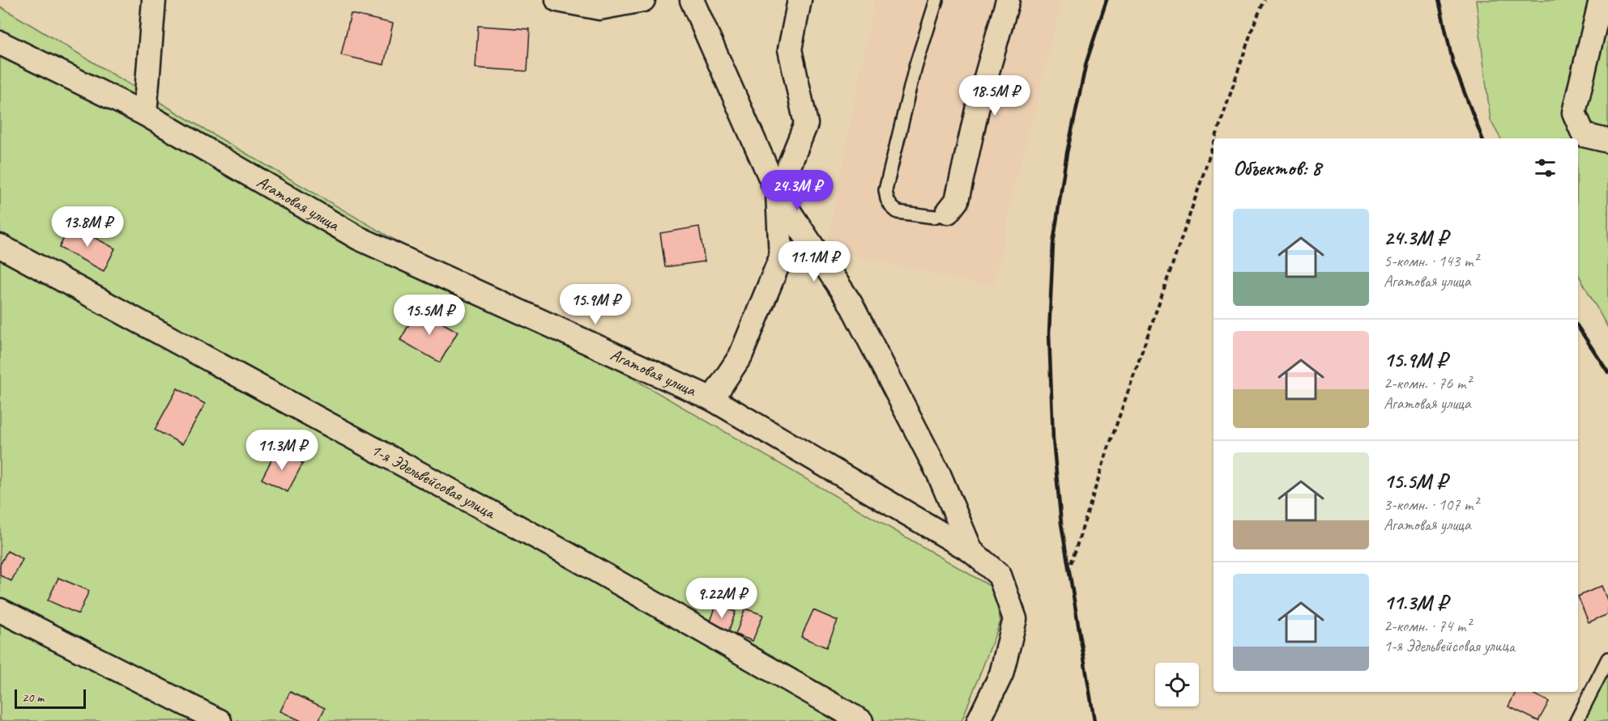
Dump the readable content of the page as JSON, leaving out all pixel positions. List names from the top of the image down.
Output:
{
  "streets": {
    "street": ["Агатовая улица", "1-я Эдельвейсовая улица"]
  },
  "scale_bar": "20 m",
  "page": {
    "price": [
      "18.5M ₽",
      "24.3M ₽",
      "13.8M ₽",
      "11.1M ₽",
      "15.9M ₽",
      "15.5M ₽",
      "11.3M ₽",
      "9.22M ₽"
    ],
    "heading": "Объектов: 8",
    "list": [
      {
        "name": "24.3M ₽",
        "note": "5-комн. · 143 m² · Агатовая улица"
      },
      {
        "name": "15.9M ₽",
        "note": "2-комн. · 76 m² · Агатовая улица"
      },
      {
        "name": "15.5M ₽",
        "note": "3-комн. · 107 m² · Агатовая улица"
      },
      {
        "name": "11.3M ₽",
        "note": "2-комн. · 74 m² · 1-я Эдельвейсовая улица"
      }
    ],
    "scale": "20 m"
  }
}
